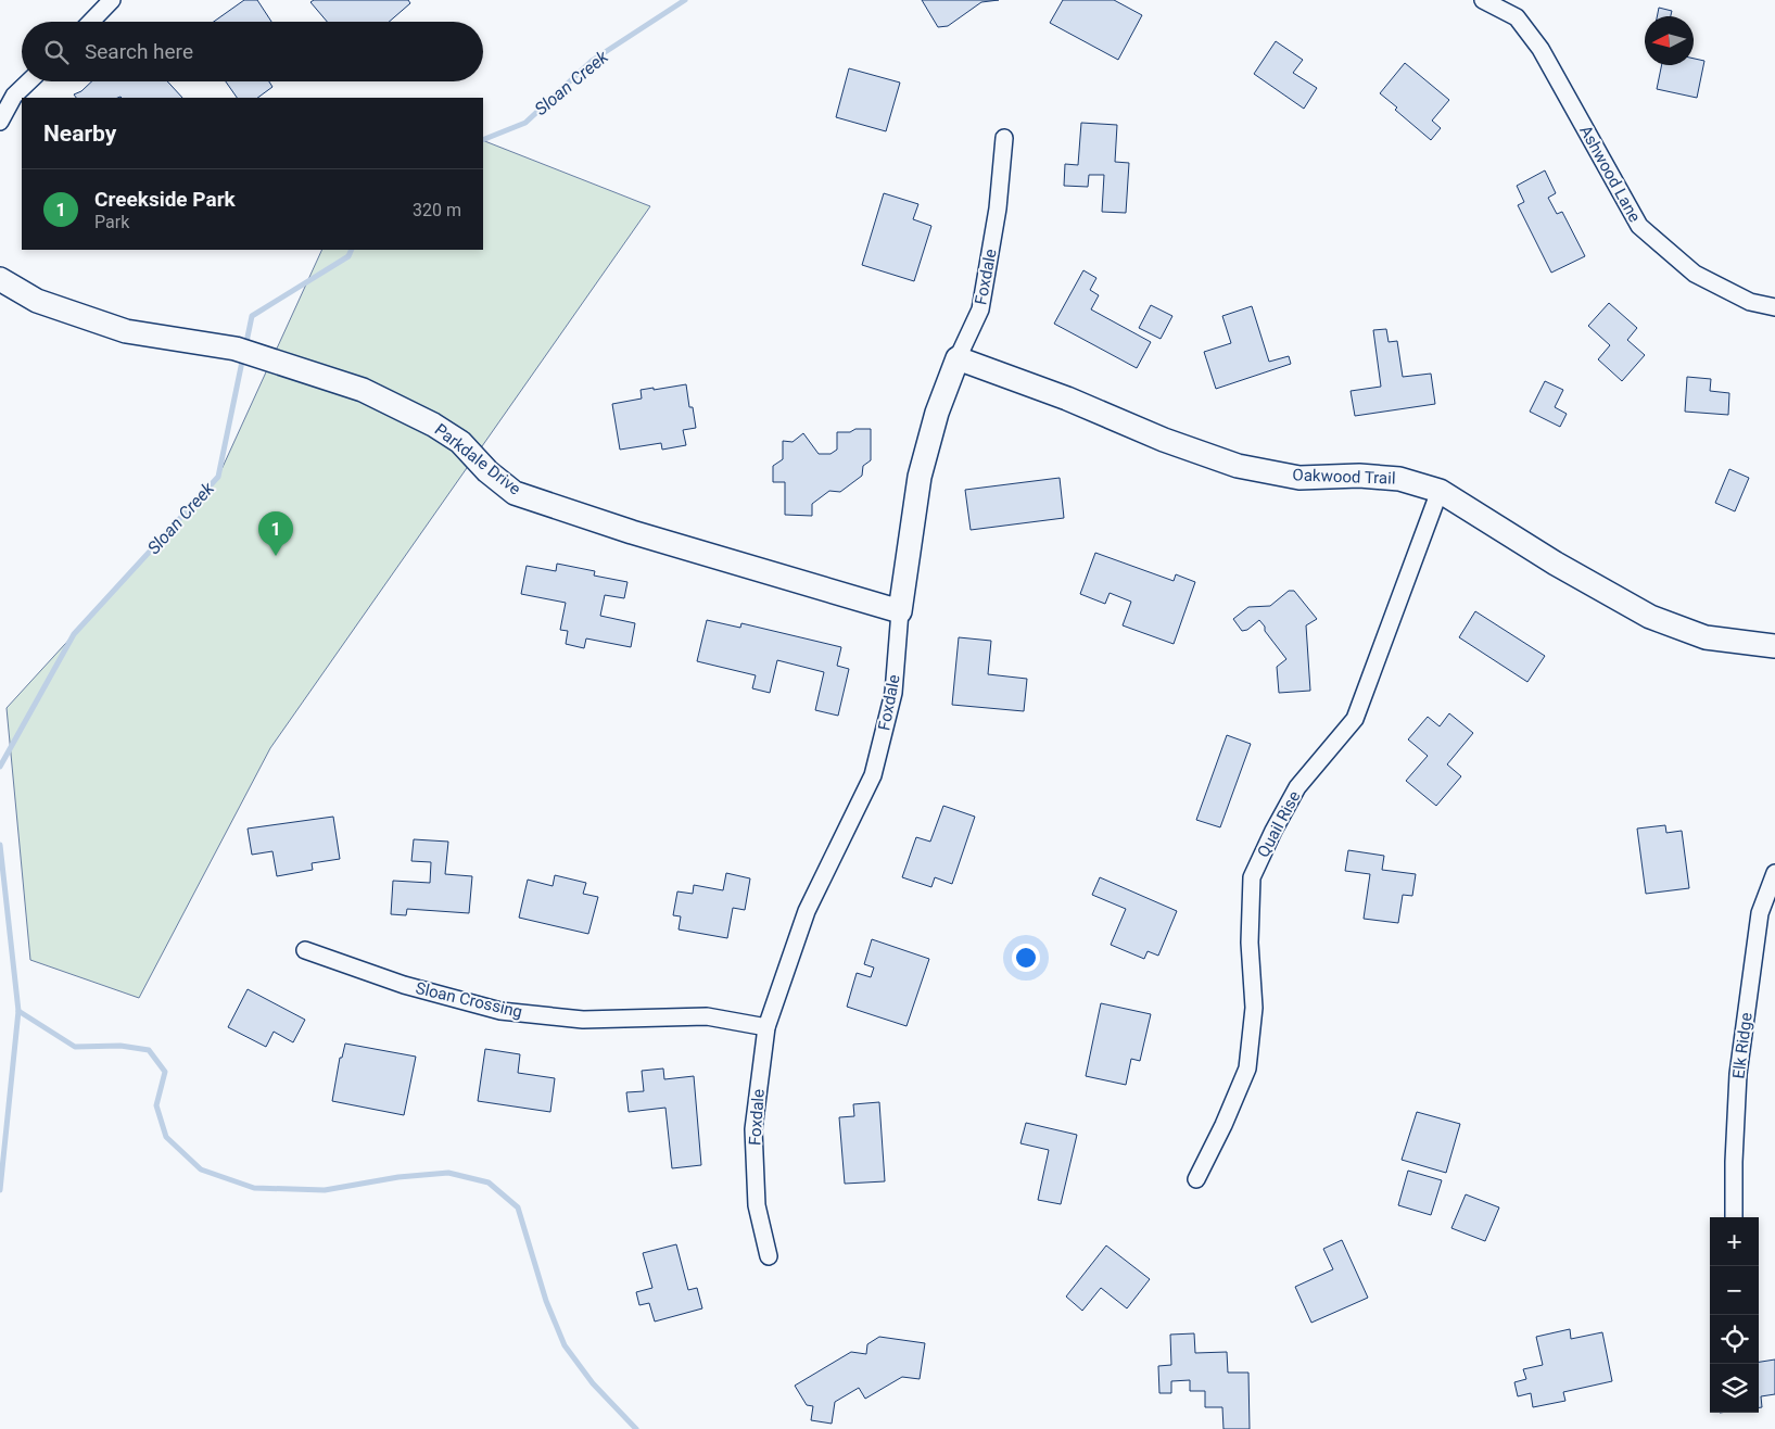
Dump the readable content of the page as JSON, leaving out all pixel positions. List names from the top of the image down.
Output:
{
  "streets": {
    "street": [
      "Ashwood Lane",
      "Foxdale",
      "Parkdale Drive",
      "Oakwood Trail",
      "Quail Rise",
      "Sloan Crossing",
      "Elk Ridge"
    ]
  },
  "crossings": [
    ["Foxdale", "Parkdale Drive"],
    ["Foxdale", "Oakwood Trail"],
    ["Foxdale", "Sloan Crossing"],
    ["Oakwood Trail", "Quail Rise"]
  ],
  "water": ["Sloan Creek"],
  "north": "left",
  "page": {
    "search": "Search here",
    "heading": "Nearby",
    "list": [
      {
        "mark": "1",
        "name": "Creekside Park",
        "note": "Park",
        "value": "320 m"
      }
    ],
    "pins": "1",
    "map_buttons": ["+", "−"]
  }
}
